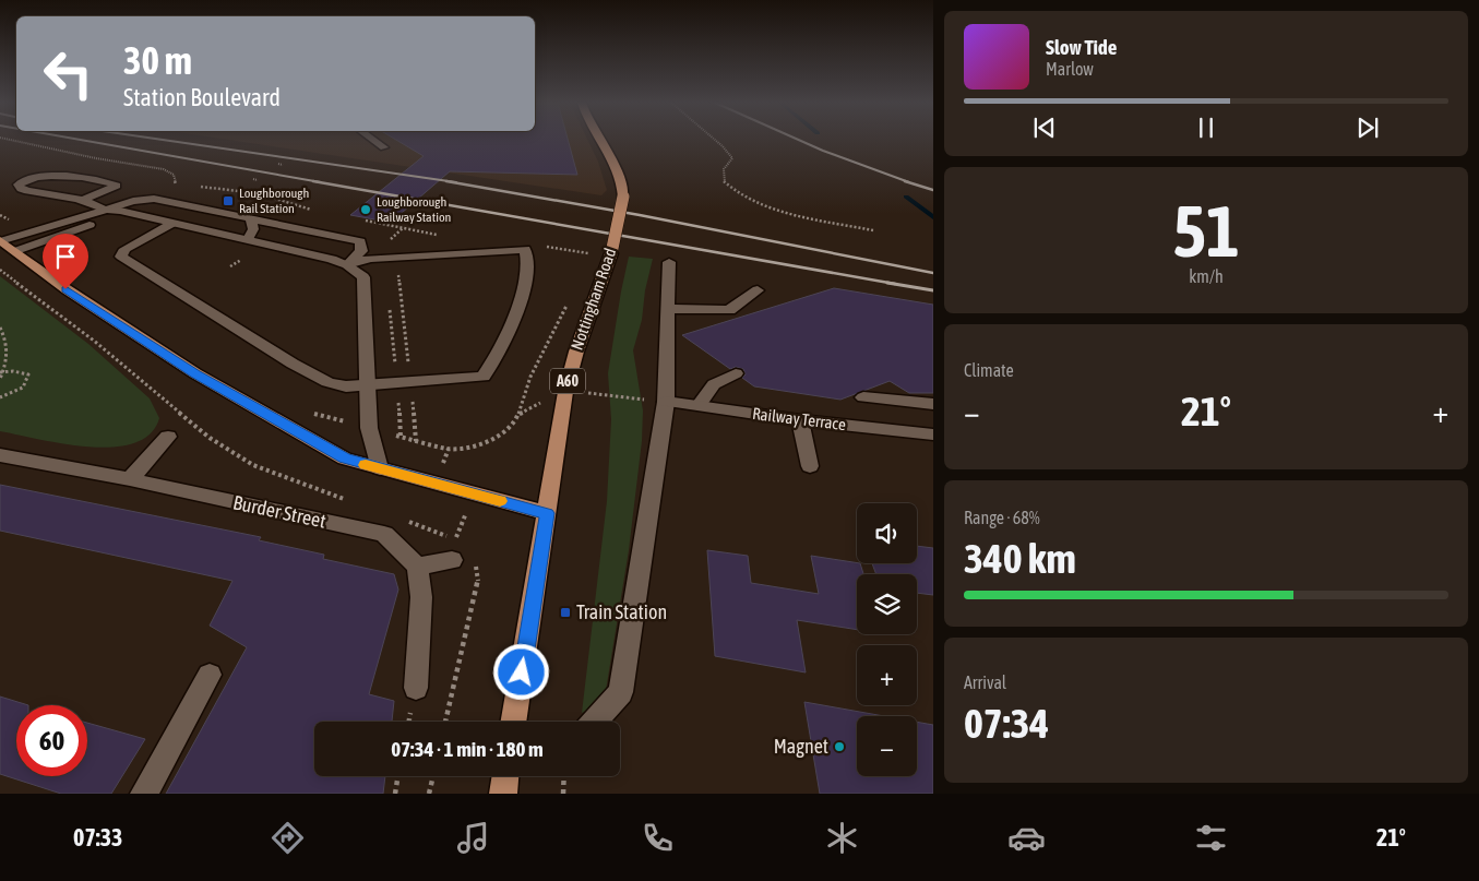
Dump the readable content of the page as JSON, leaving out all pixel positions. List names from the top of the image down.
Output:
{
  "streets": {
    "main road": ["Nottingham Road", "A60"],
    "street": ["Railway Terrace", "Burder Street"]
  },
  "places": {
    "transit": ["Loughborough Rail Station", "Train Station"],
    "other": ["Loughborough Railway Station", "Magnet"]
  },
  "page": {
    "turn": ["30 m", "Station Boulevard"],
    "song": ["Slow Tide", "Marlow"],
    "tile": [
      ["51", "km/h"],
      "Climate",
      ["Range · 68%", "340 km"],
      ["Arrival", "07:34"]
    ],
    "heat": ["−", "21°", "+"],
    "map_buttons": ["+", "−"],
    "limit": "60",
    "trip": "07:34 · 1 min · 180 m",
    "tabs": ["07:33", "21°"]
  }
}
